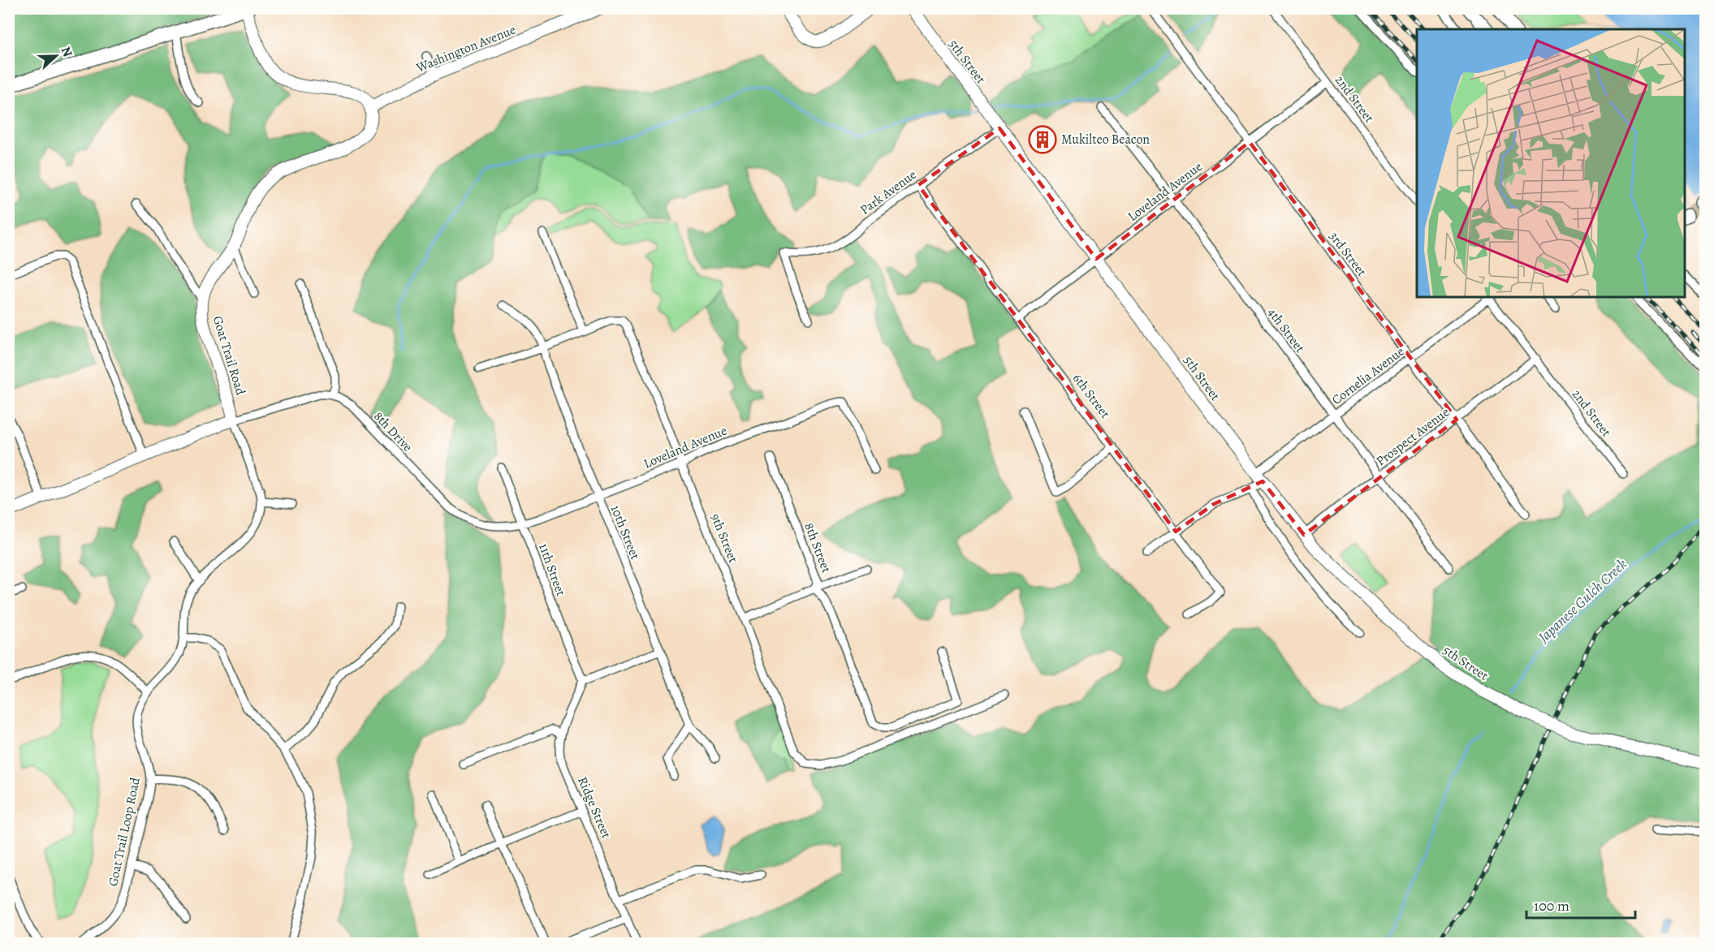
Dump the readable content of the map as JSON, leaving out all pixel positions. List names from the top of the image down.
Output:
{
  "streets": {
    "street": [
      "Washington Avenue",
      "5th Street",
      "2nd Street",
      "Loveland Avenue",
      "Park Avenue",
      "3rd Street",
      "4th Street",
      "Goat Trail Road",
      "Cornelia Avenue",
      "6th Street",
      "8th Drive",
      "Prospect Avenue",
      "10th Street",
      "9th Street",
      "8th Street",
      "11th Street",
      "Ridge Street",
      "Goat Trail Loop Road"
    ]
  },
  "crossings": [
    ["5th Street", "Loveland Avenue"],
    ["5th Street", "Park Avenue"],
    ["5th Street", "Cornelia Avenue"],
    ["5th Street", "Prospect Avenue"],
    ["2nd Street", "Loveland Avenue"],
    ["2nd Street", "Cornelia Avenue"],
    ["2nd Street", "Prospect Avenue"],
    ["Loveland Avenue", "3rd Street"],
    ["Loveland Avenue", "4th Street"],
    ["Loveland Avenue", "6th Street"],
    ["Loveland Avenue", "8th Drive"],
    ["Loveland Avenue", "10th Street"],
    ["Loveland Avenue", "9th Street"],
    ["Loveland Avenue", "11th Street"],
    ["Park Avenue", "6th Street"],
    ["3rd Street", "Cornelia Avenue"],
    ["3rd Street", "Prospect Avenue"],
    ["4th Street", "Cornelia Avenue"],
    ["4th Street", "Prospect Avenue"],
    ["Goat Trail Road", "Goat Trail Loop Road"],
    ["Cornelia Avenue", "6th Street"],
    ["8th Drive", "11th Street"],
    ["11th Street", "Ridge Street"]
  ],
  "water": ["Japanese Gulch Creek"],
  "places": {
    "building": ["Mukilteo Beacon"]
  },
  "scale_bar": "100 m",
  "north": "right"
}
